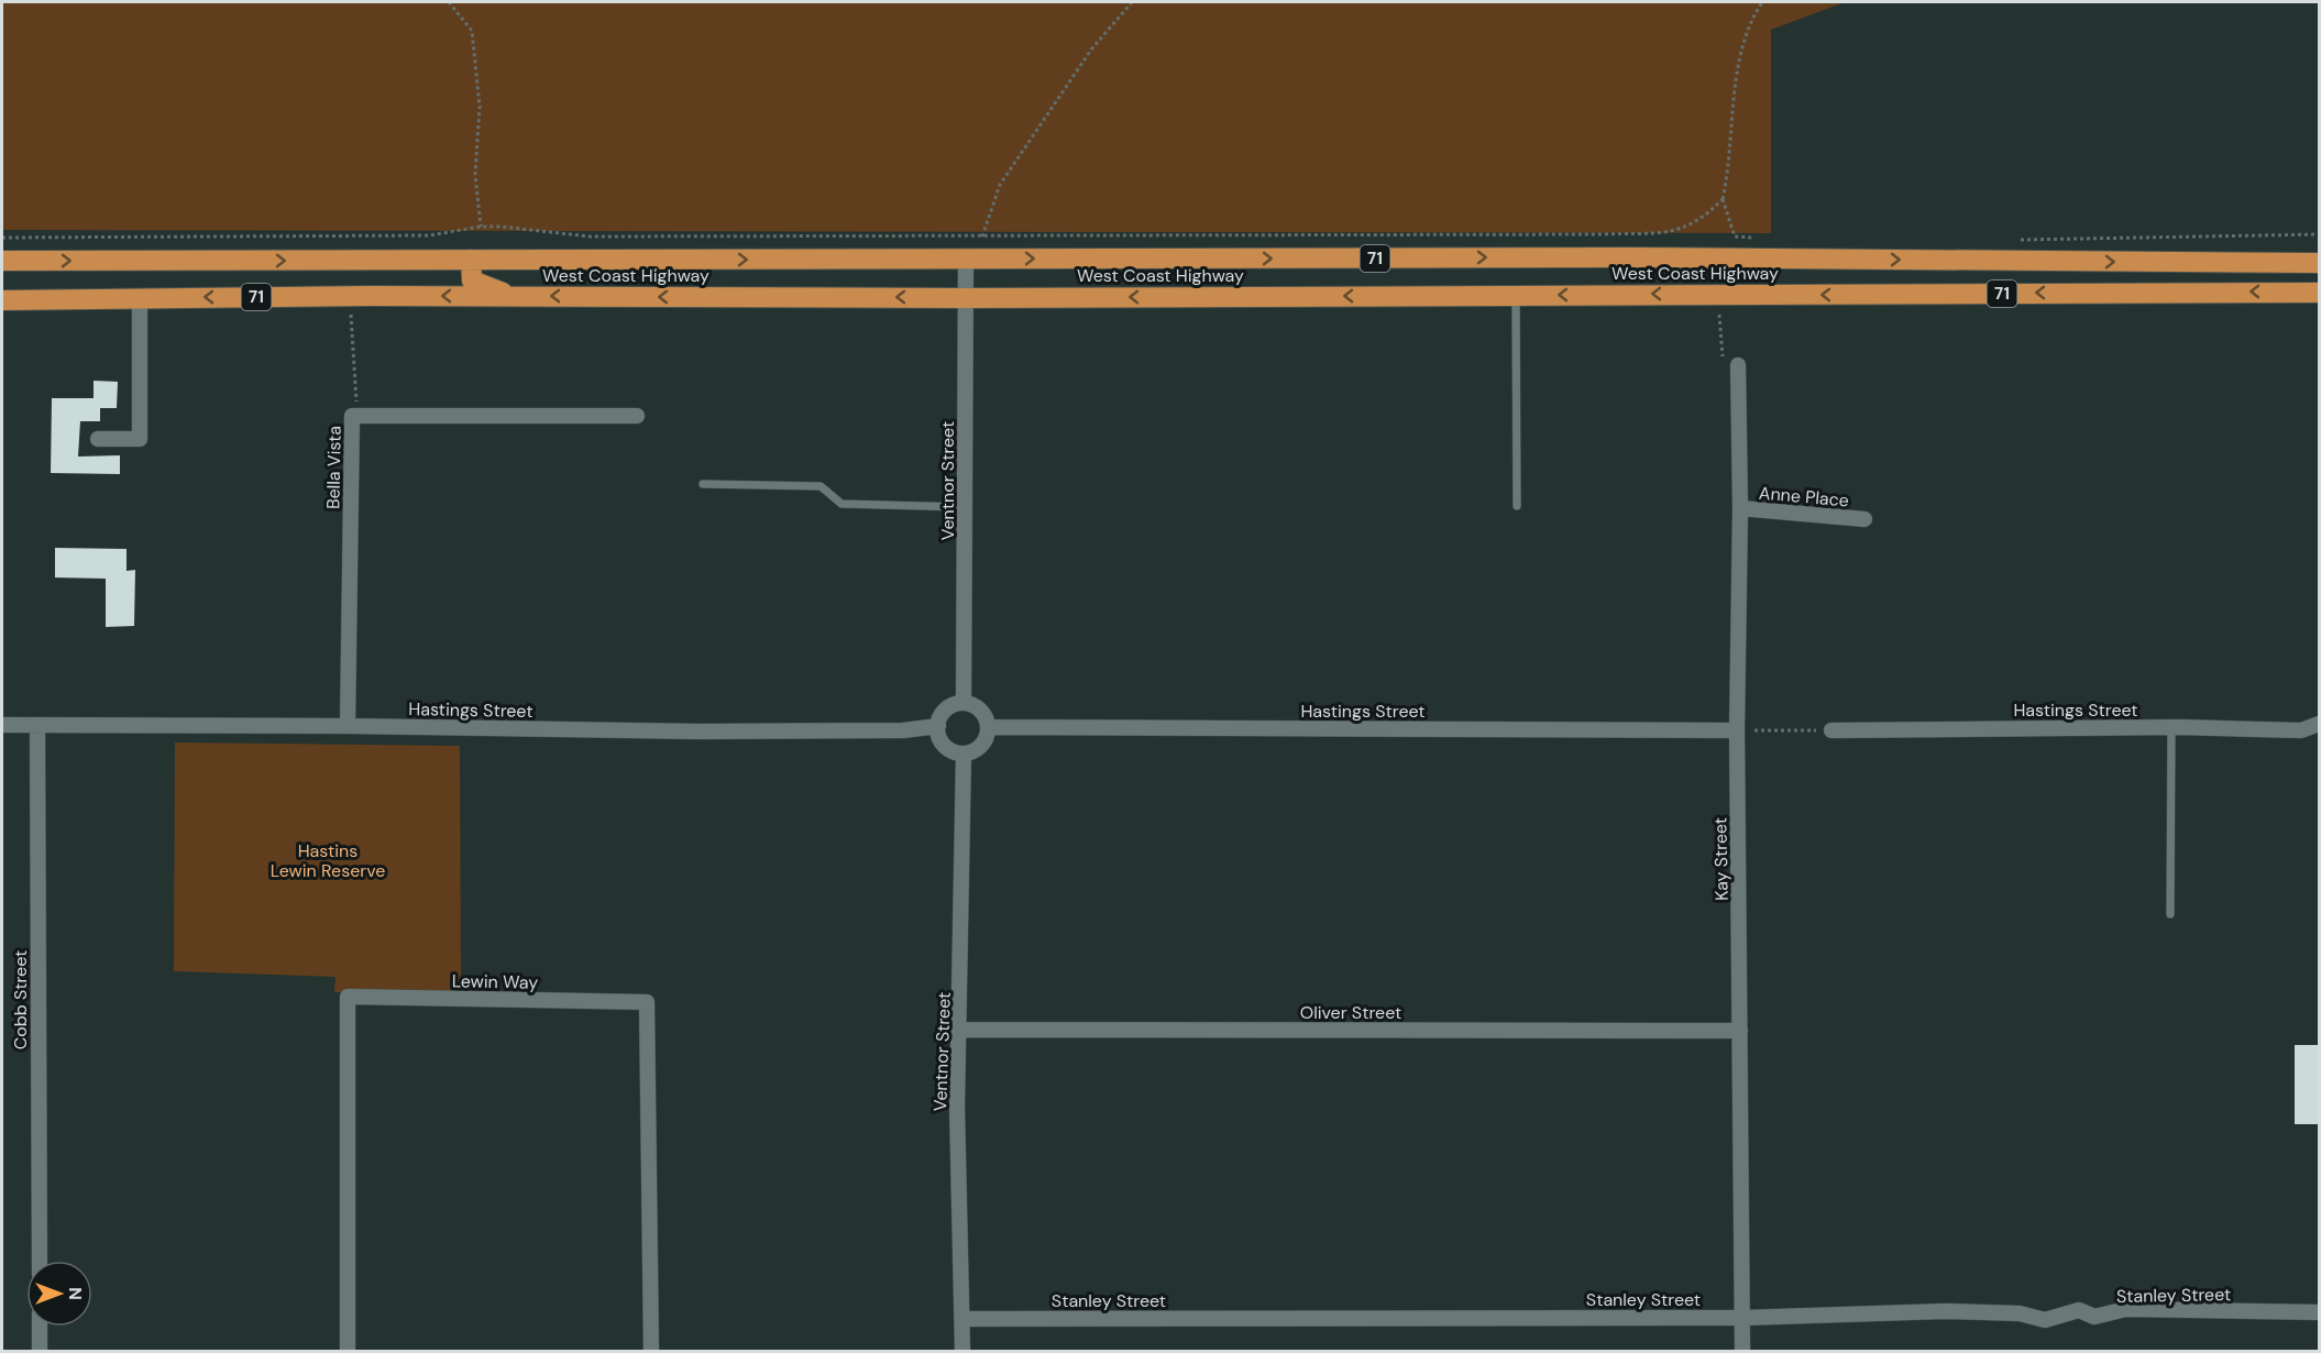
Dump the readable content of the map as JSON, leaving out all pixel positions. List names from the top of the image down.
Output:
{
  "streets": {
    "highway": ["71", "West Coast Highway"],
    "street": [
      "Bella Vista",
      "Ventnor Street",
      "Anne Place",
      "Hastings Street",
      "Kay Street",
      "Lewin Way",
      "Cobb Street",
      "Oliver Street",
      "Stanley Street"
    ]
  },
  "crossings": [
    ["West Coast Highway", "Ventnor Street"],
    ["Bella Vista", "Hastings Street"],
    ["Ventnor Street", "Hastings Street"],
    ["Ventnor Street", "Oliver Street"],
    ["Ventnor Street", "Stanley Street"],
    ["Anne Place", "Kay Street"],
    ["Hastings Street", "Kay Street"],
    ["Hastings Street", "Cobb Street"],
    ["Kay Street", "Oliver Street"],
    ["Kay Street", "Stanley Street"]
  ],
  "parks": ["Hastins Lewin Reserve"],
  "north": "right"
}
